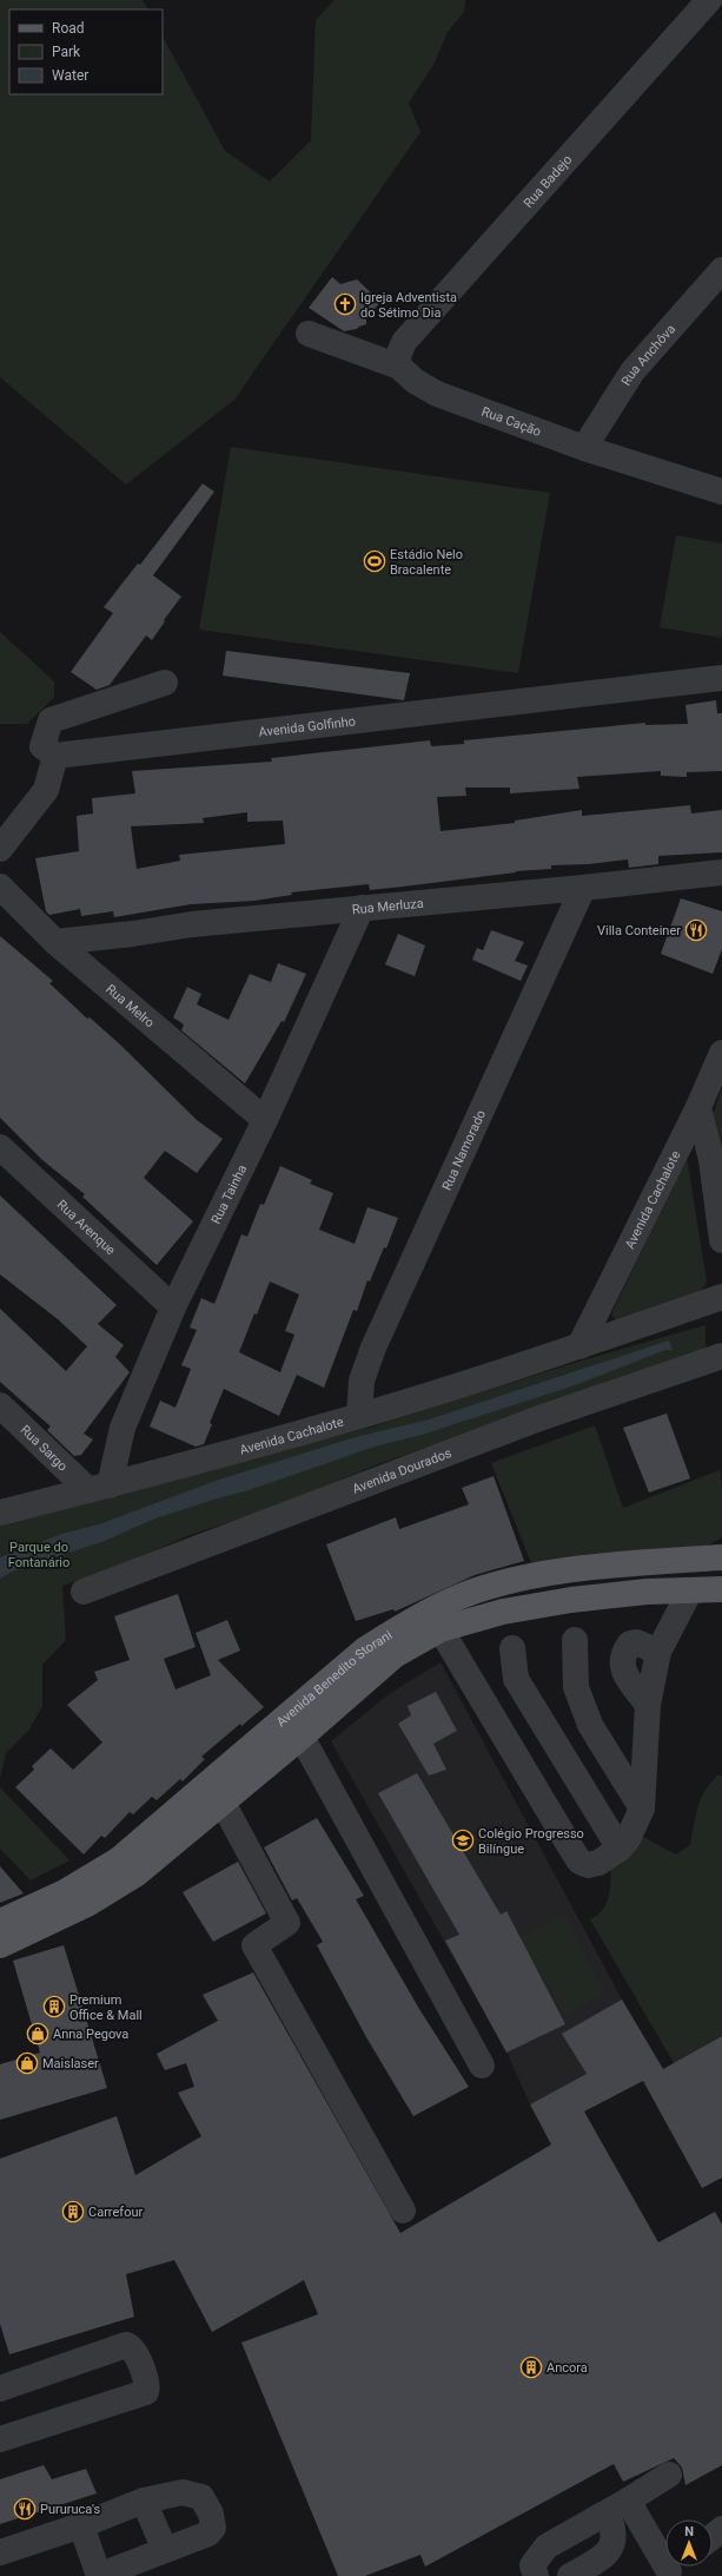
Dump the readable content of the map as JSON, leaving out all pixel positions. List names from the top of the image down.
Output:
{
  "streets": {
    "main road": ["Avenida Benedito Storani"],
    "street": [
      "Rua Badejo",
      "Rua Anchôva",
      "Rua Cação",
      "Avenida Golfinho",
      "Rua Merluza",
      "Rua Melro",
      "Rua Namorado",
      "Rua Tainha",
      "Avenida Cachalote",
      "Rua Arenque",
      "Rua Sargo",
      "Avenida Dourados"
    ]
  },
  "crossings": [
    ["Rua Badejo", "Rua Cação"],
    ["Rua Anchôva", "Rua Cação"],
    ["Rua Merluza", "Rua Melro"],
    ["Rua Merluza", "Rua Namorado"],
    ["Rua Merluza", "Rua Tainha"],
    ["Rua Melro", "Rua Tainha"],
    ["Rua Namorado", "Avenida Cachalote"],
    ["Rua Tainha", "Avenida Cachalote"],
    ["Rua Tainha", "Rua Arenque"],
    ["Rua Tainha", "Rua Sargo"],
    ["Avenida Cachalote", "Rua Sargo"]
  ],
  "parks": ["Parque do Fontanário"],
  "places": {
    "church": ["Igreja Adventista do Sétimo Dia"],
    "sports": ["Estádio Nelo Bracalente"],
    "restaurant": ["Villa Conteiner", "Pururuca's"],
    "school or university": ["Colégio Progresso Bilíngue"],
    "building": ["Premium Office & Mall", "Carrefour", "Ancora"],
    "shop": ["Anna Pegova", "Maislaser"]
  },
  "legend": ["Road", "Park", "Water"],
  "north": "top"
}
